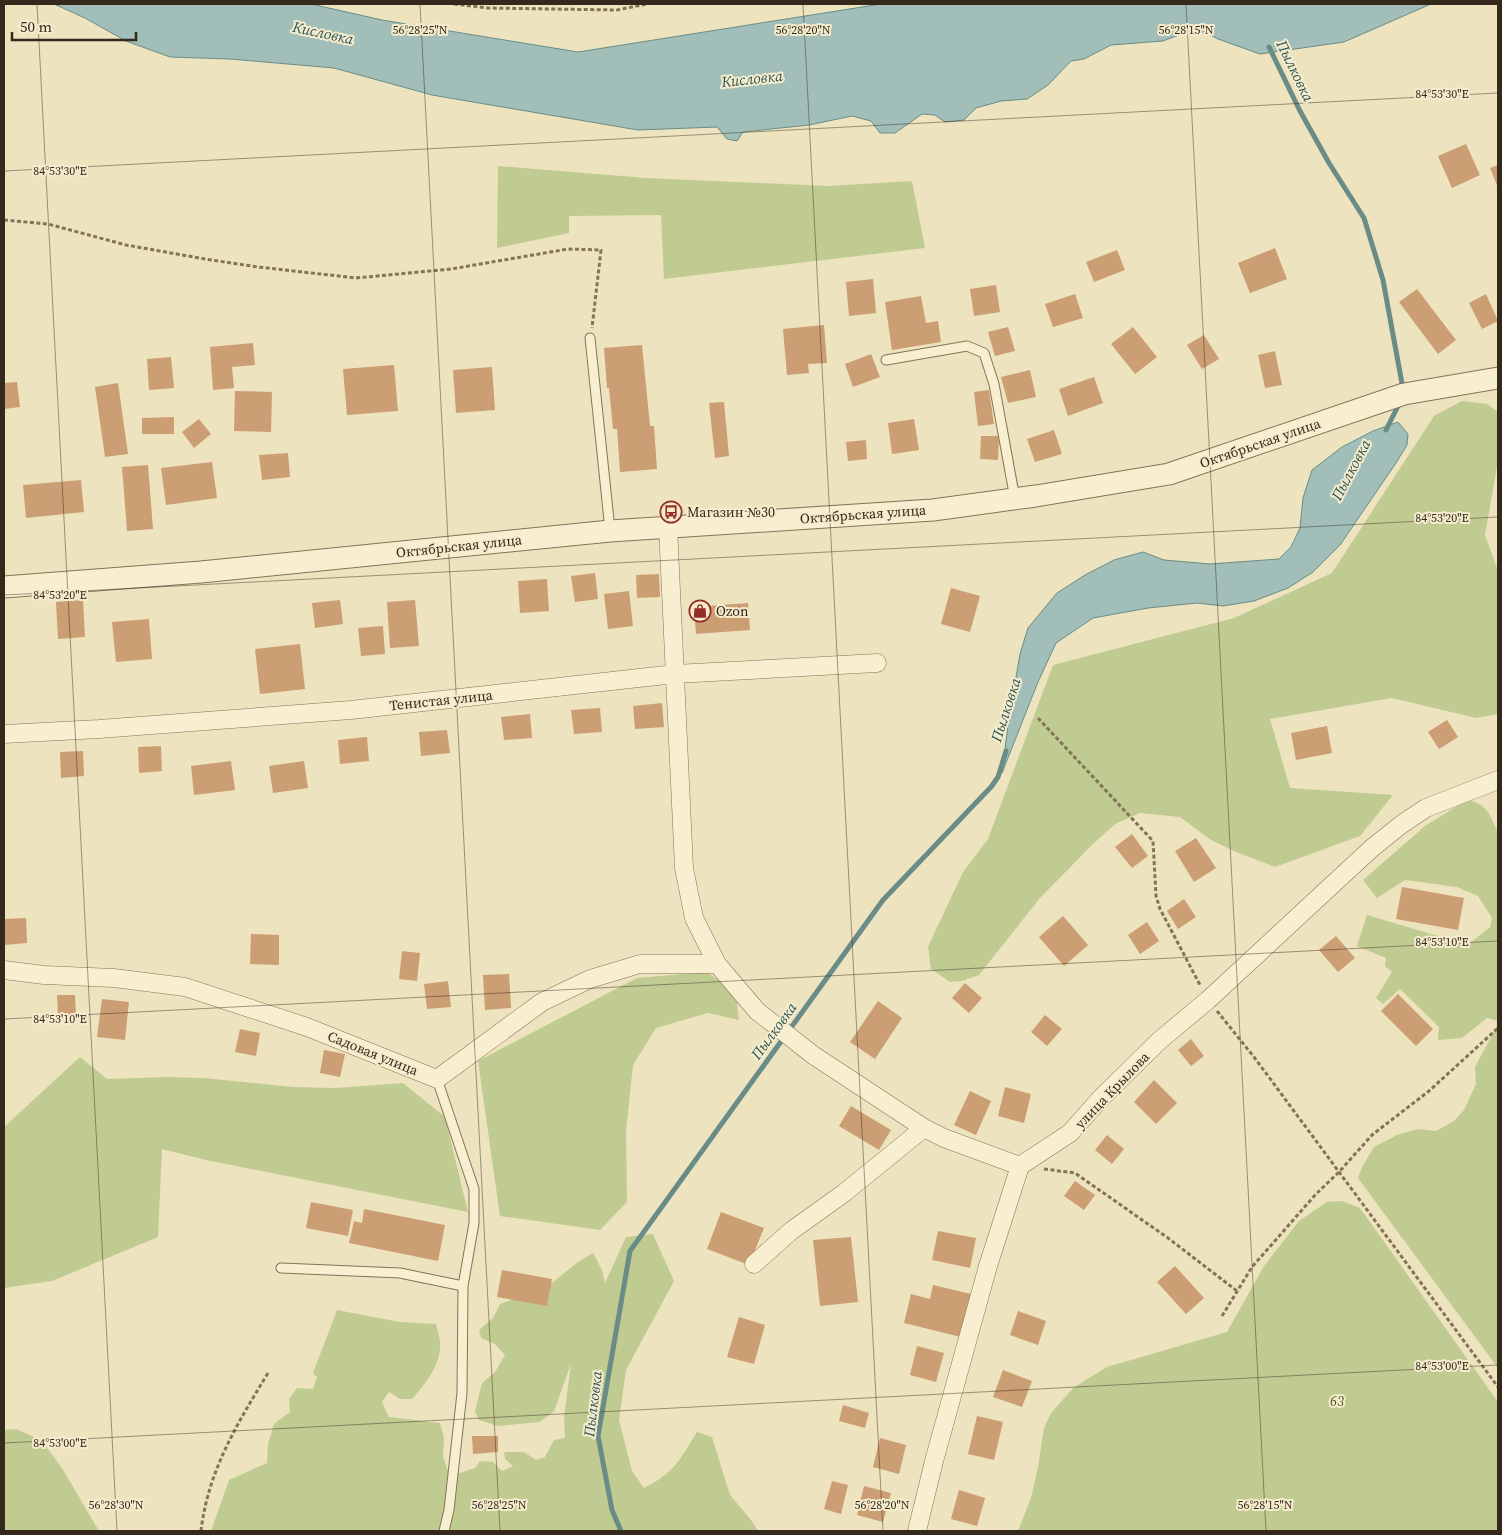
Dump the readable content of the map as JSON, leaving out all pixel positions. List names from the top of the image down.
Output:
{
  "streets": {
    "street": [
      "Октябрьская улица",
      "Тенистая улица",
      "Садовая улица",
      "улица Крылова"
    ]
  },
  "water": ["Кисловка", "Пылковка"],
  "parks": ["63"],
  "places": {
    "bus stop": ["Магазин №30"],
    "shop": ["Ozon"]
  },
  "scale_bar": "50 m",
  "coordinates": [
    "56°28'25\"N",
    "56°28'20\"N",
    "56°28'15\"N",
    "84°53'30\"E",
    "84°53'20\"E",
    "84°53'10\"E",
    "84°53'00\"E",
    "56°28'30\"N"
  ]
}
